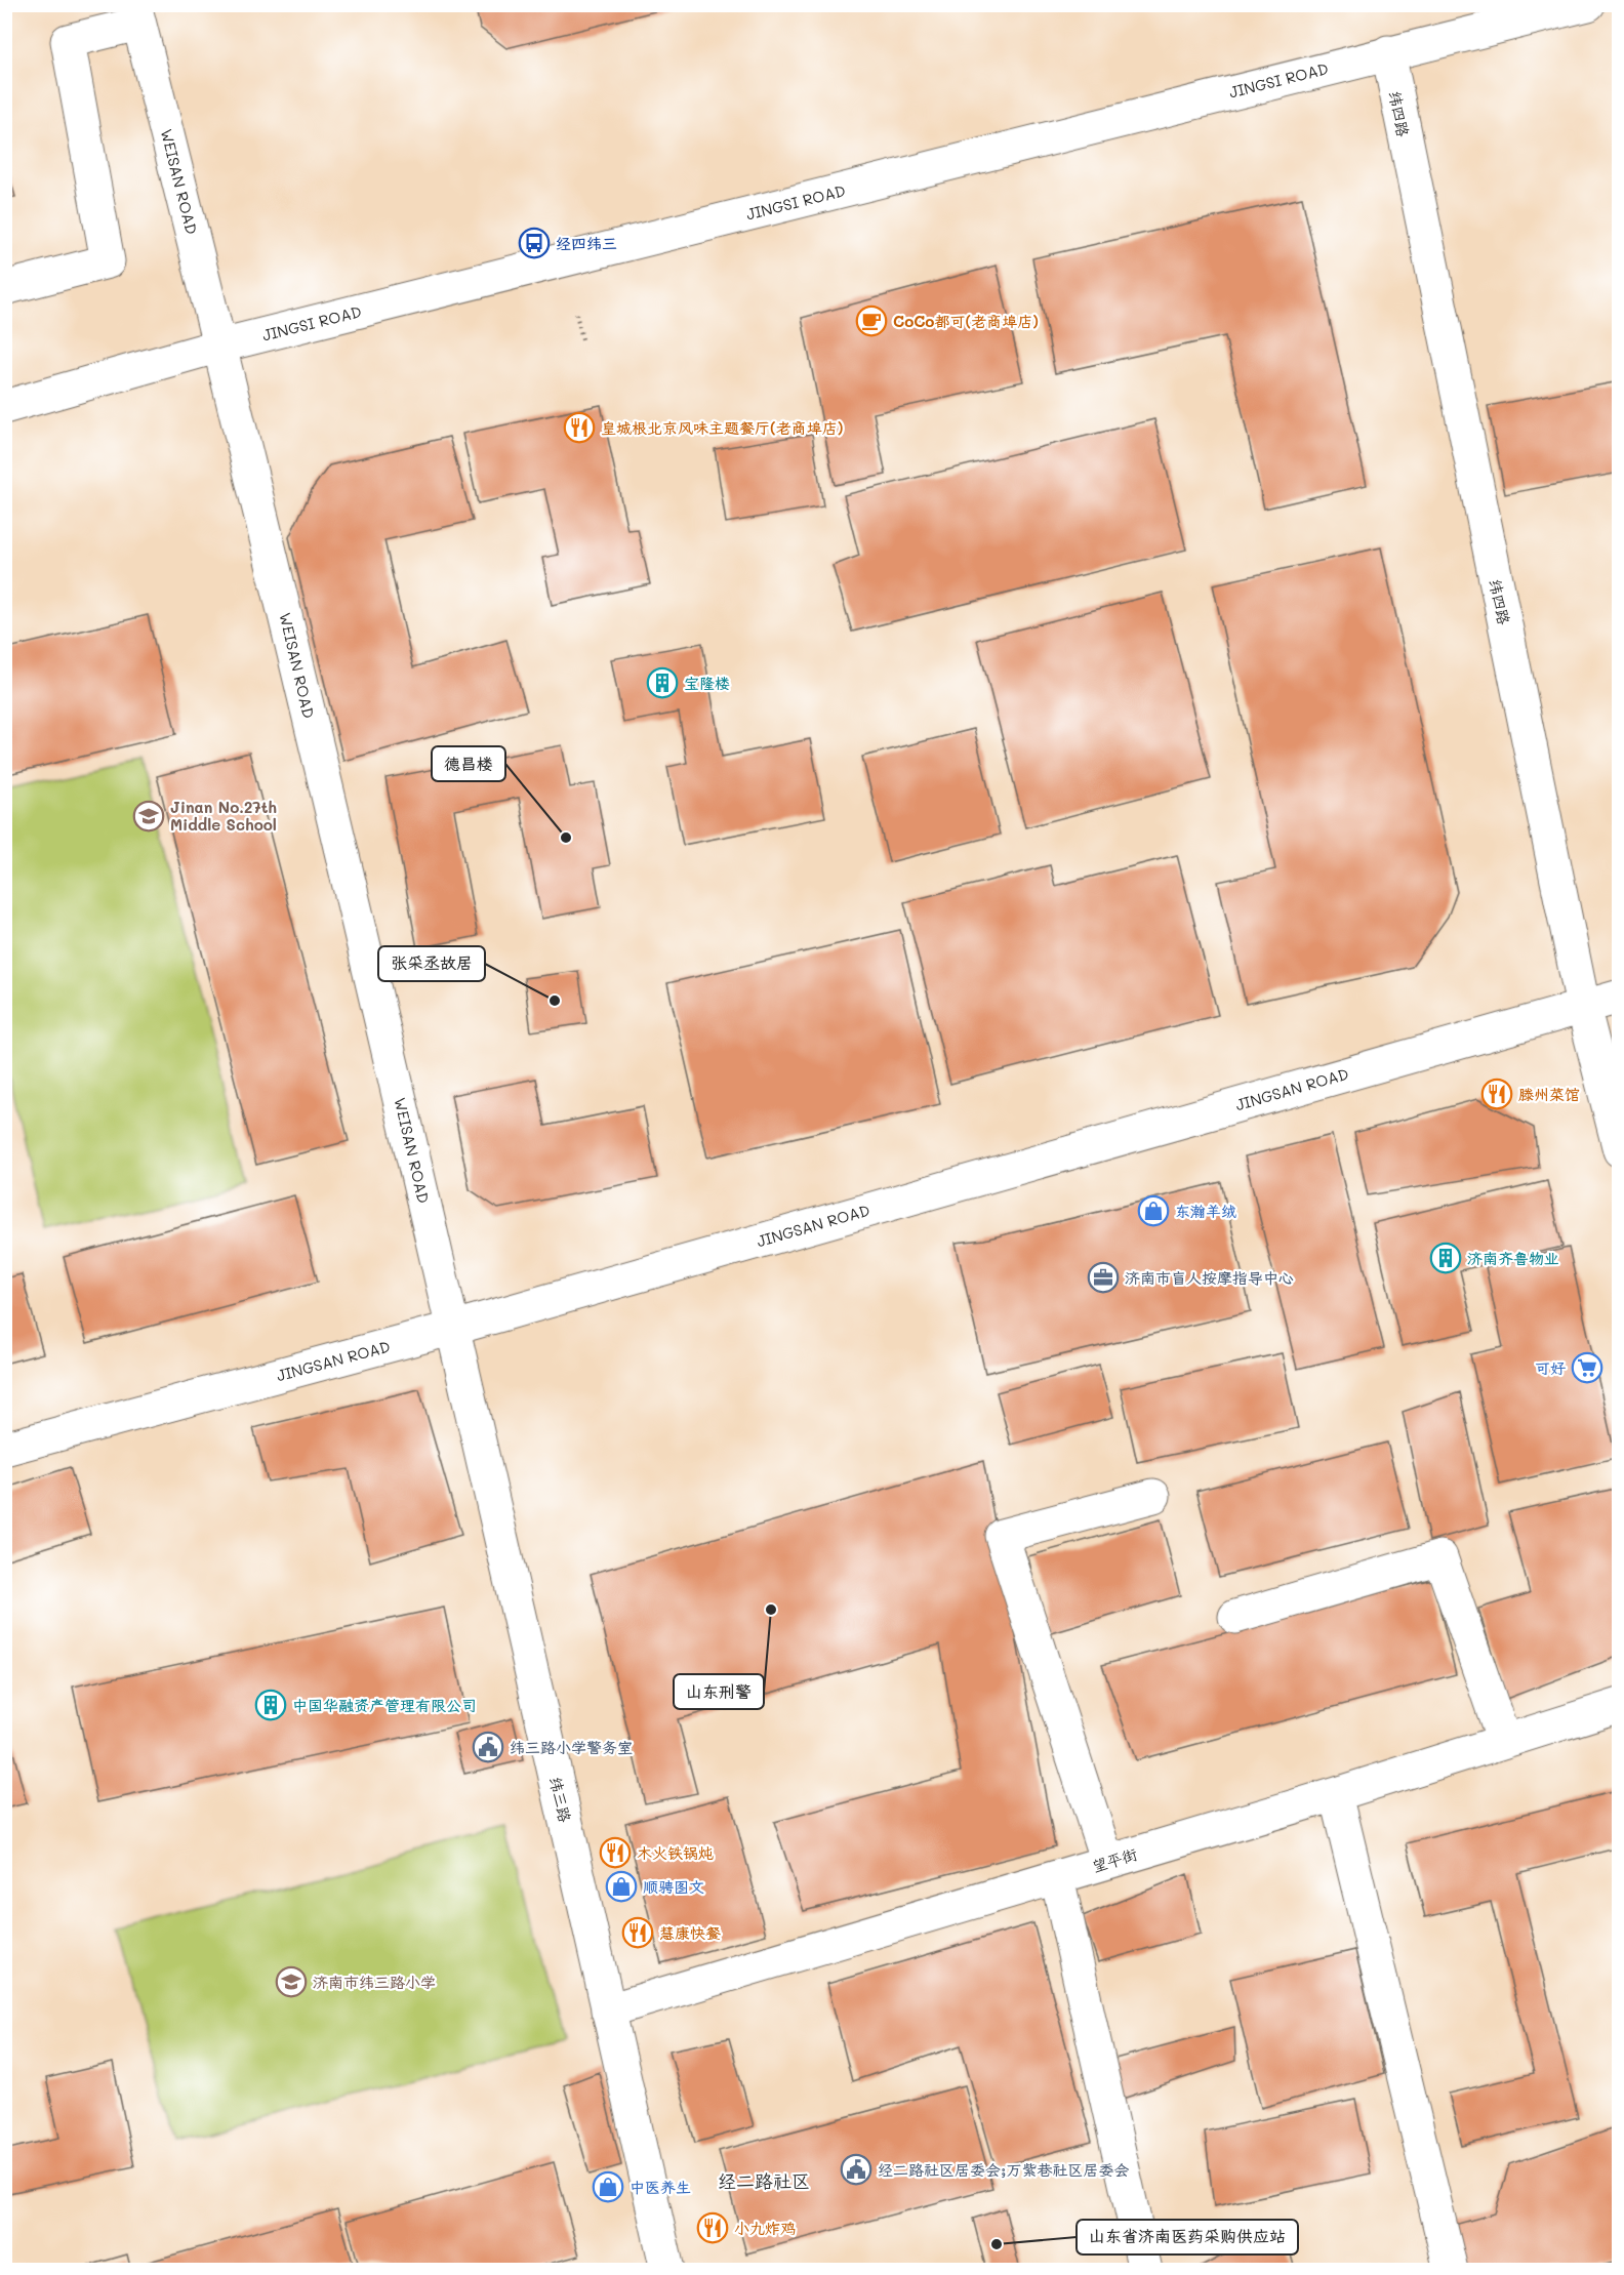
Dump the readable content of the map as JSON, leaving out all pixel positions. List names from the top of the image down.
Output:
{
  "streets": {
    "street": [
      "JINGSI ROAD",
      "纬四路",
      "WEISAN ROAD",
      "JINGSAN ROAD",
      "纬三路",
      "望平街"
    ]
  },
  "crossings": [
    ["JINGSI ROAD", "纬四路"],
    ["JINGSI ROAD", "WEISAN ROAD"],
    ["纬四路", "JINGSAN ROAD"],
    ["WEISAN ROAD", "JINGSAN ROAD"],
    ["WEISAN ROAD", "纬三路"],
    ["JINGSAN ROAD", "纬三路"],
    ["纬三路", "望平街"]
  ],
  "districts": ["经二路社区"],
  "places": {
    "bus stop": ["经四纬三"],
    "cafe": ["CoCo都可(老商埠店)"],
    "restaurant": [
      "皇城根北京风味主题餐厅(老商埠店)",
      "滕州菜馆",
      "木火铁锅炖",
      "慧康快餐",
      "小九炸鸡"
    ],
    "building": ["宝隆楼", "济南齐鲁物业", "中国华融资产管理有限公司"],
    "school or university": ["Jinan No.27th Middle School", "济南市纬三路小学"],
    "other": [
      "德昌楼",
      "张采丞故居",
      "山东刑警",
      "山东省济南医药采购供应站"
    ],
    "shop": ["东瀚羊绒", "顺骋图文", "中医养生"],
    "office": ["济南市盲人按摩指导中心"],
    "supermarket": ["可好"],
    "public building": ["纬三路小学警务室", "经二路社区居委会;万紫巷社区居委会"]
  }
}
